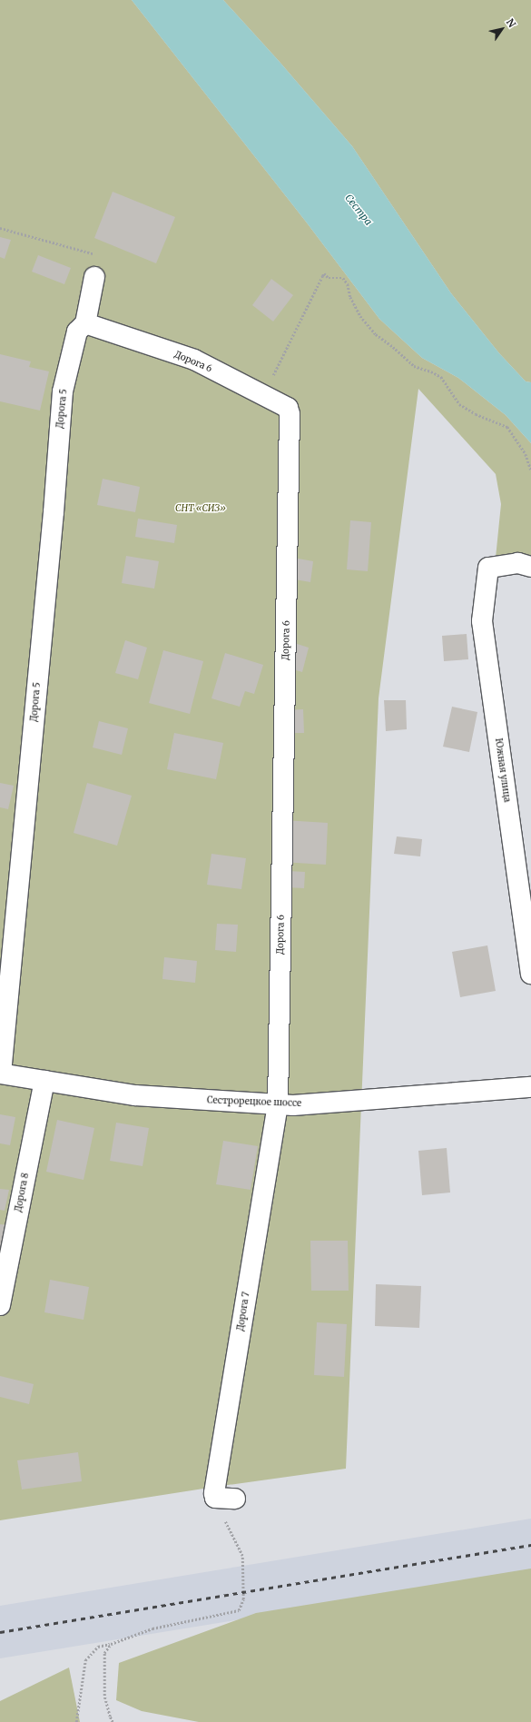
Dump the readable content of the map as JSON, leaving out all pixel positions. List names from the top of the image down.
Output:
{
  "streets": {
    "street": [
      "Дорога 6",
      "Дорога 5",
      "Южная улица",
      "Сестрорецкое шоссе",
      "Дорога 8",
      "Дорога 7"
    ]
  },
  "crossings": [
    ["Дорога 6", "Дорога 5"],
    ["Дорога 6", "Сестрорецкое шоссе"],
    ["Дорога 6", "Дорога 7"],
    ["Дорога 5", "Сестрорецкое шоссе"],
    ["Сестрорецкое шоссе", "Дорога 8"],
    ["Сестрорецкое шоссе", "Дорога 7"]
  ],
  "water": ["Сестра"],
  "parks": ["СНТ «СИЗ»"],
  "north": "top right"
}
